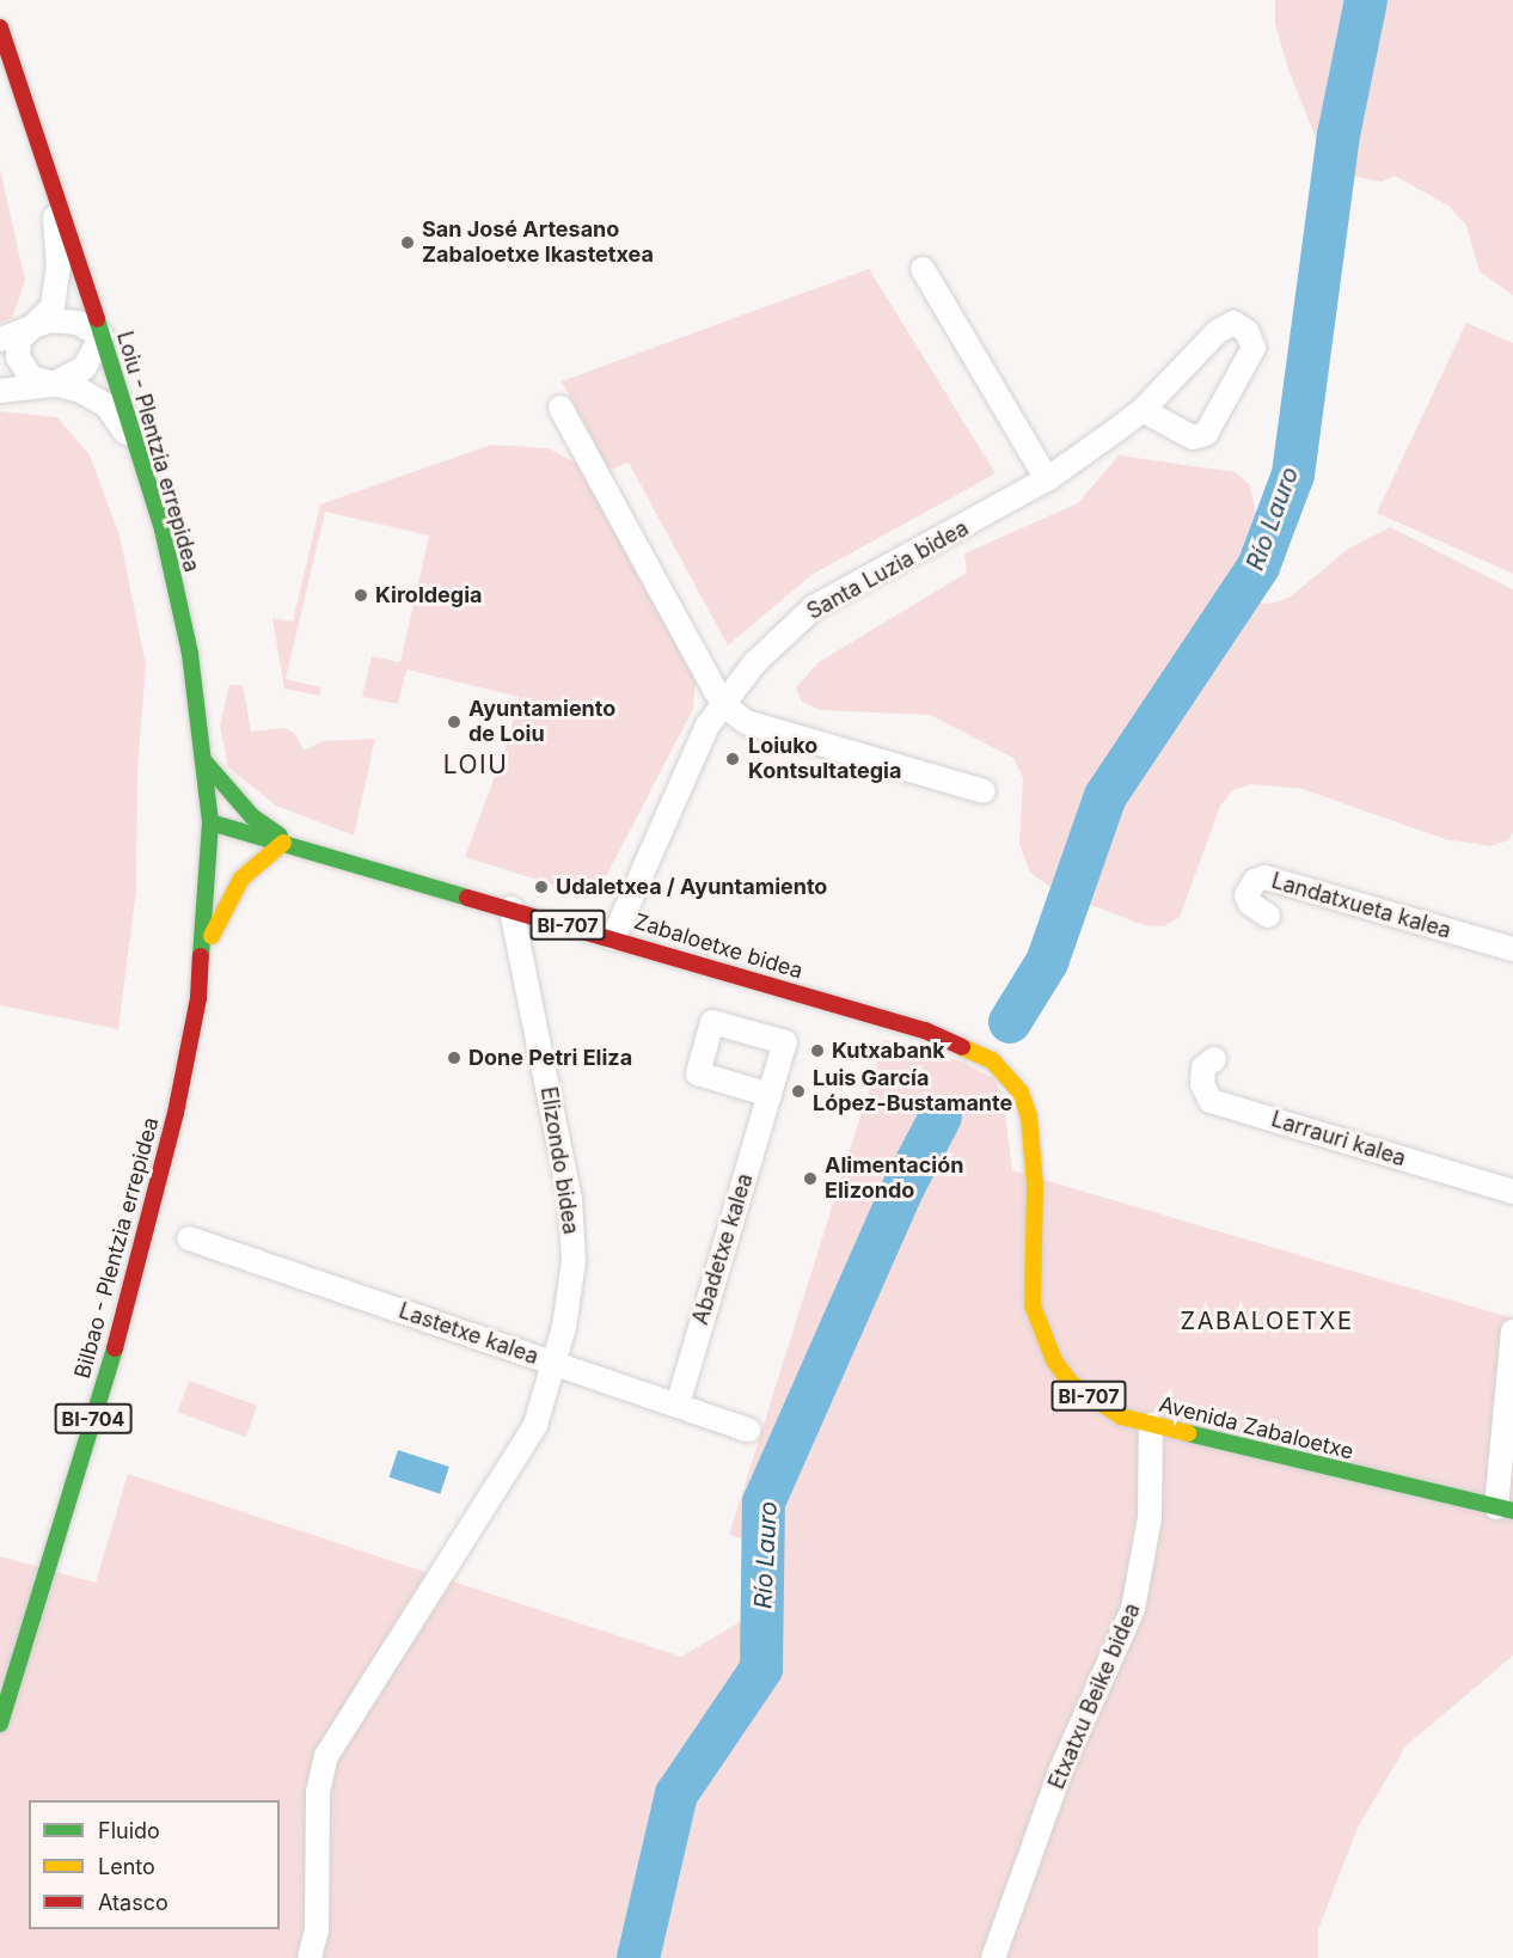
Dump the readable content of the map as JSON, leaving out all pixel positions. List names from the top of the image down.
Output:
{
  "streets": {
    "main road": [
      "Loiu - Plentzia errepidea",
      "BI-707",
      "Zabaloetxe bidea",
      "Bilbao - Plentzia errepidea",
      "BI-704",
      "Avenida Zabaloetxe"
    ],
    "street": [
      "Santa Luzia bidea",
      "Landatxueta kalea",
      "Larrauri kalea",
      "Elizondo bidea",
      "Abadetxe kalea",
      "Lastetxe kalea",
      "Etxatxu Beike bidea"
    ]
  },
  "crossings": [
    ["Loiu - Plentzia errepidea", "Zabaloetxe bidea"],
    ["Loiu - Plentzia errepidea", "Bilbao - Plentzia errepidea"],
    ["Santa Luzia bidea", "Zabaloetxe bidea"],
    ["Zabaloetxe bidea", "Elizondo bidea"],
    ["Zabaloetxe bidea", "Avenida Zabaloetxe"],
    ["Elizondo bidea", "Lastetxe kalea"],
    ["Abadetxe kalea", "Lastetxe kalea"],
    ["Avenida Zabaloetxe", "Etxatxu Beike bidea"]
  ],
  "districts": ["LOIU", "ZABALOETXE"],
  "water": ["Río Lauro"],
  "places": [
    "San José Artesano Zabaloetxe Ikastetxea",
    "Kiroldegia",
    "Ayuntamiento de Loiu",
    "Loiuko Kontsultategia",
    "Udaletxea / Ayuntamiento",
    "Kutxabank",
    "Done Petri Eliza",
    "Luis García López-Bustamante",
    "Alimentación Elizondo"
  ],
  "legend": ["Fluido", "Lento", "Atasco"]
}
